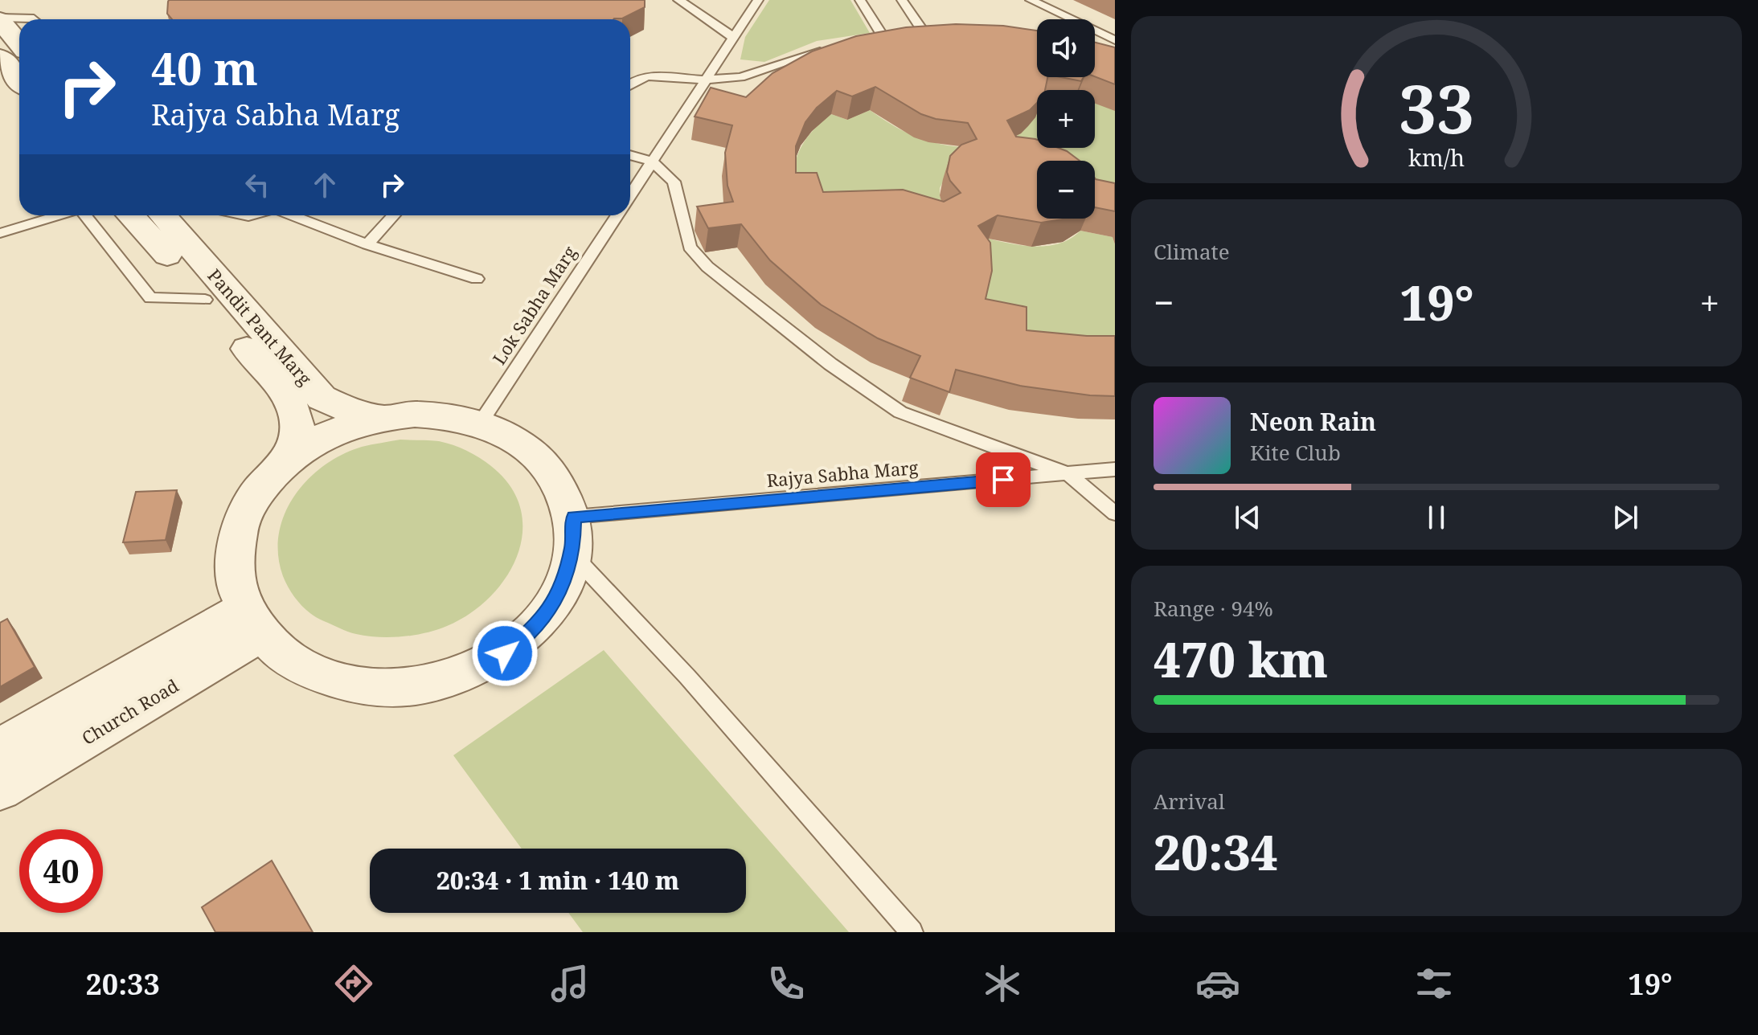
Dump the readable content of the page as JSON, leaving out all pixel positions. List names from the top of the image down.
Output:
{
  "streets": {
    "street": ["Pandit Pant Marg", "Church Road"],
    "lane": ["Lok Sabha Marg", "Rajya Sabha Marg"]
  },
  "page": {
    "map_buttons": ["+", "−"],
    "turn": ["40 m", "Rajya Sabha Marg"],
    "tile": [
      "Climate",
      ["Range · 94%", "470 km"],
      ["Arrival", "20:34"]
    ],
    "heat": ["−", "19°", "+"],
    "song": ["Neon Rain", "Kite Club"],
    "limit": "40",
    "trip": "20:34 · 1 min · 140 m",
    "tabs": ["20:33", "19°"],
    "gauge": ["33", "km/h"]
  }
}
